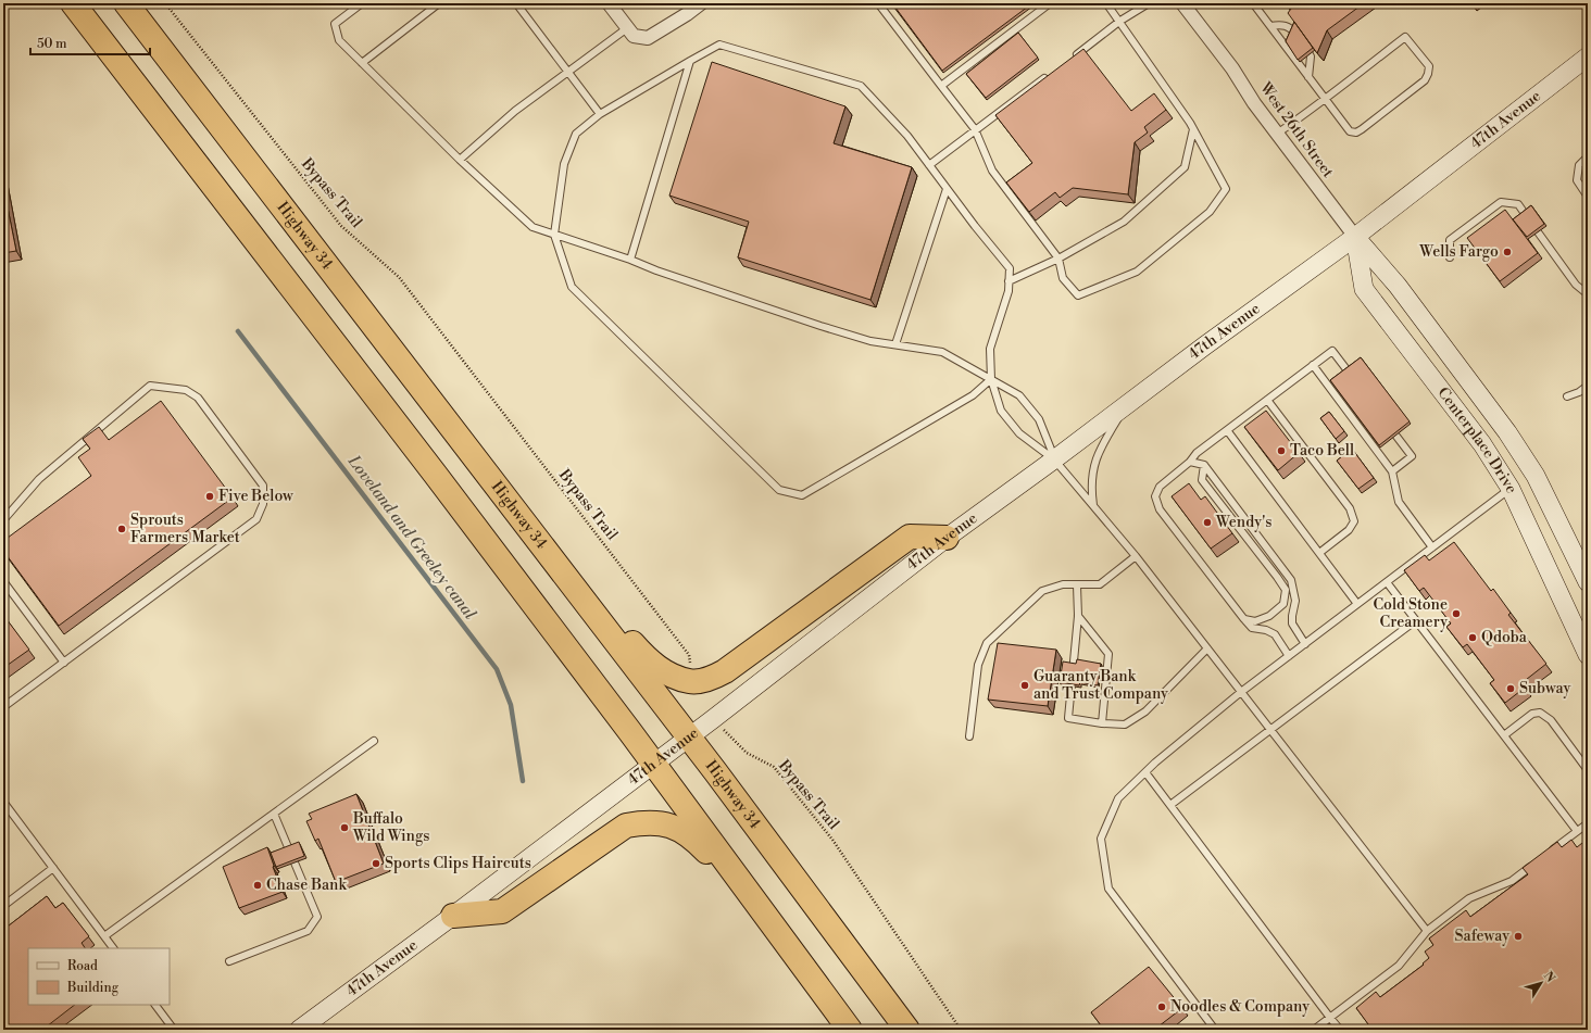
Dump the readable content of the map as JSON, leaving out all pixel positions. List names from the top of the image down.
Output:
{
  "streets": {
    "highway": ["Highway 34"],
    "main road": ["47th Avenue", "Centerplace Drive"],
    "street": ["West 26th Street"],
    "path": ["Bypass Trail"]
  },
  "crossings": [
    ["47th Avenue", "Bypass Trail"],
    ["47th Avenue", "Highway 34"],
    ["47th Avenue", "Centerplace Drive"],
    ["West 26th Street", "Centerplace Drive"]
  ],
  "water": ["Loveland and Greeley canal"],
  "places": [
    "Wells Fargo",
    "Taco Bell",
    "Five Below",
    "Wendy's",
    "Sprouts Farmers Market",
    "Cold Stone Creamery",
    "Qdoba",
    "Guaranty Bank and Trust Company",
    "Subway",
    "Buffalo Wild Wings",
    "Sports Clips Haircuts",
    "Chase Bank",
    "Safeway",
    "Noodles & Company"
  ],
  "legend": ["Road", "Building"],
  "scale_bar": "50 m",
  "north": "top right"
}
